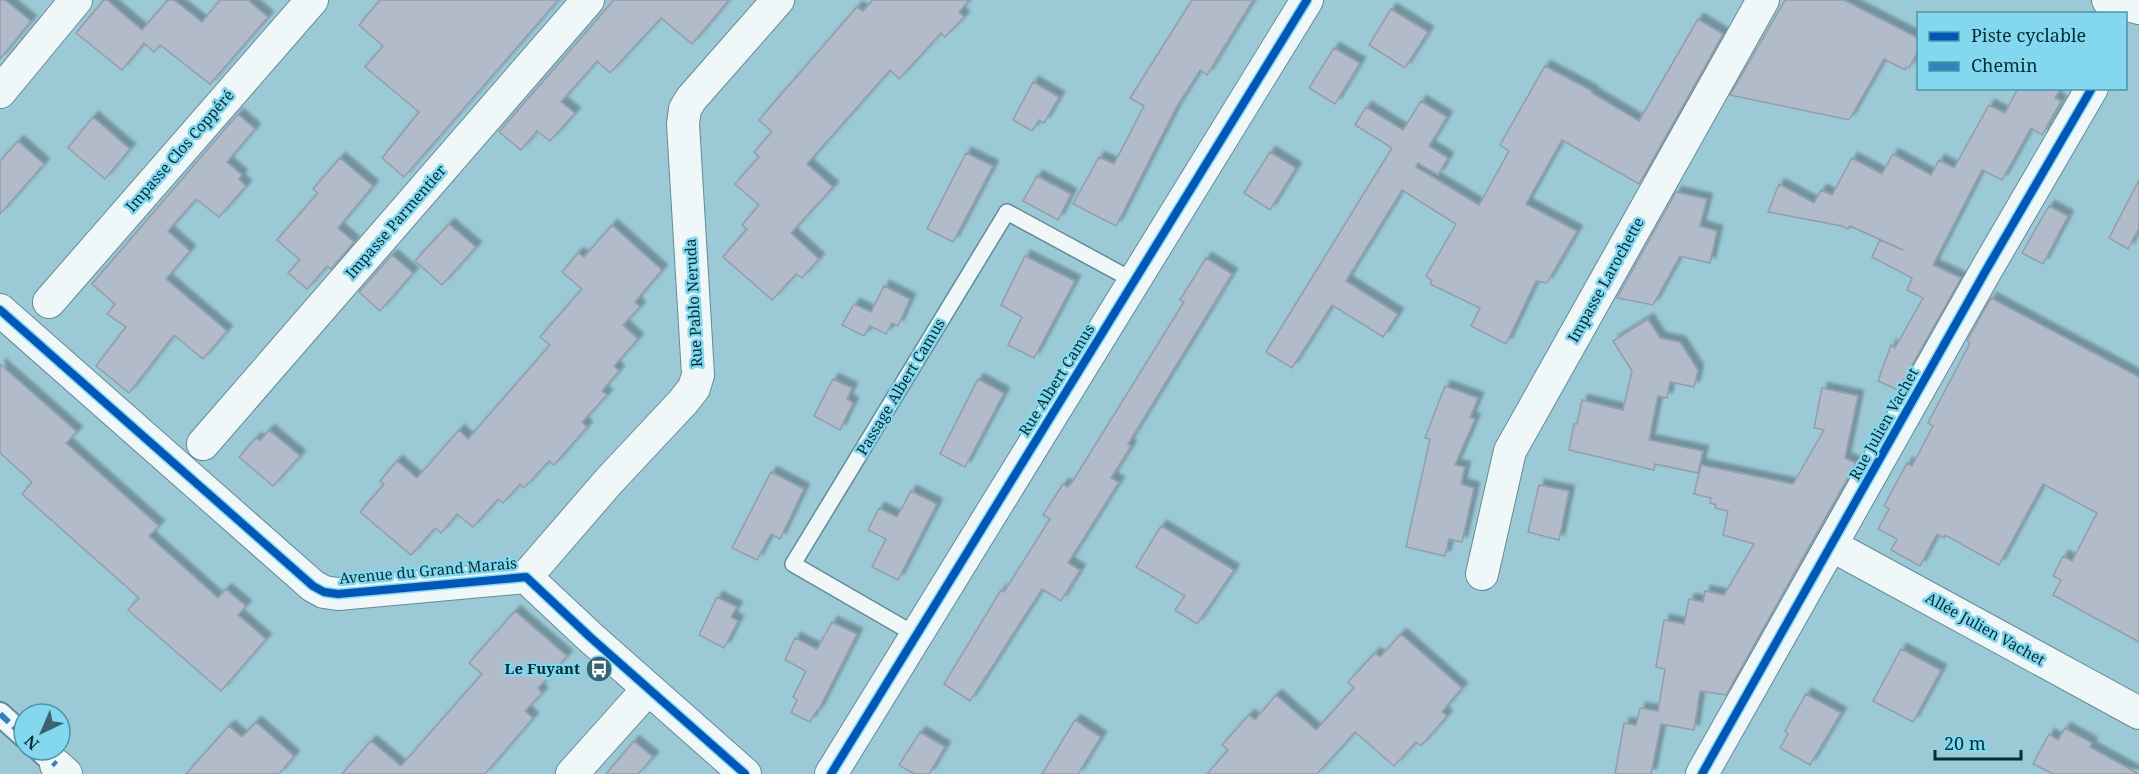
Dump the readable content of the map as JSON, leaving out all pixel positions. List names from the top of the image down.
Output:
{
  "streets": {
    "street": [
      "Impasse Clos Coppéré",
      "Impasse Parmentier",
      "Impasse Larochette",
      "Rue Pablo Neruda",
      "Rue Albert Camus",
      "Rue Julien Vachet",
      "Avenue du Grand Marais",
      "Allée Julien Vachet"
    ],
    "lane": ["Passage Albert Camus"]
  },
  "crossings": [
    ["Rue Pablo Neruda", "Avenue du Grand Marais"],
    ["Rue Albert Camus", "Passage Albert Camus"],
    ["Rue Julien Vachet", "Allée Julien Vachet"]
  ],
  "places": {
    "bus stop": ["Le Fuyant"]
  },
  "legend": ["Piste cyclable", "Chemin"],
  "scale_bar": "20 m",
  "north": "bottom left"
}
